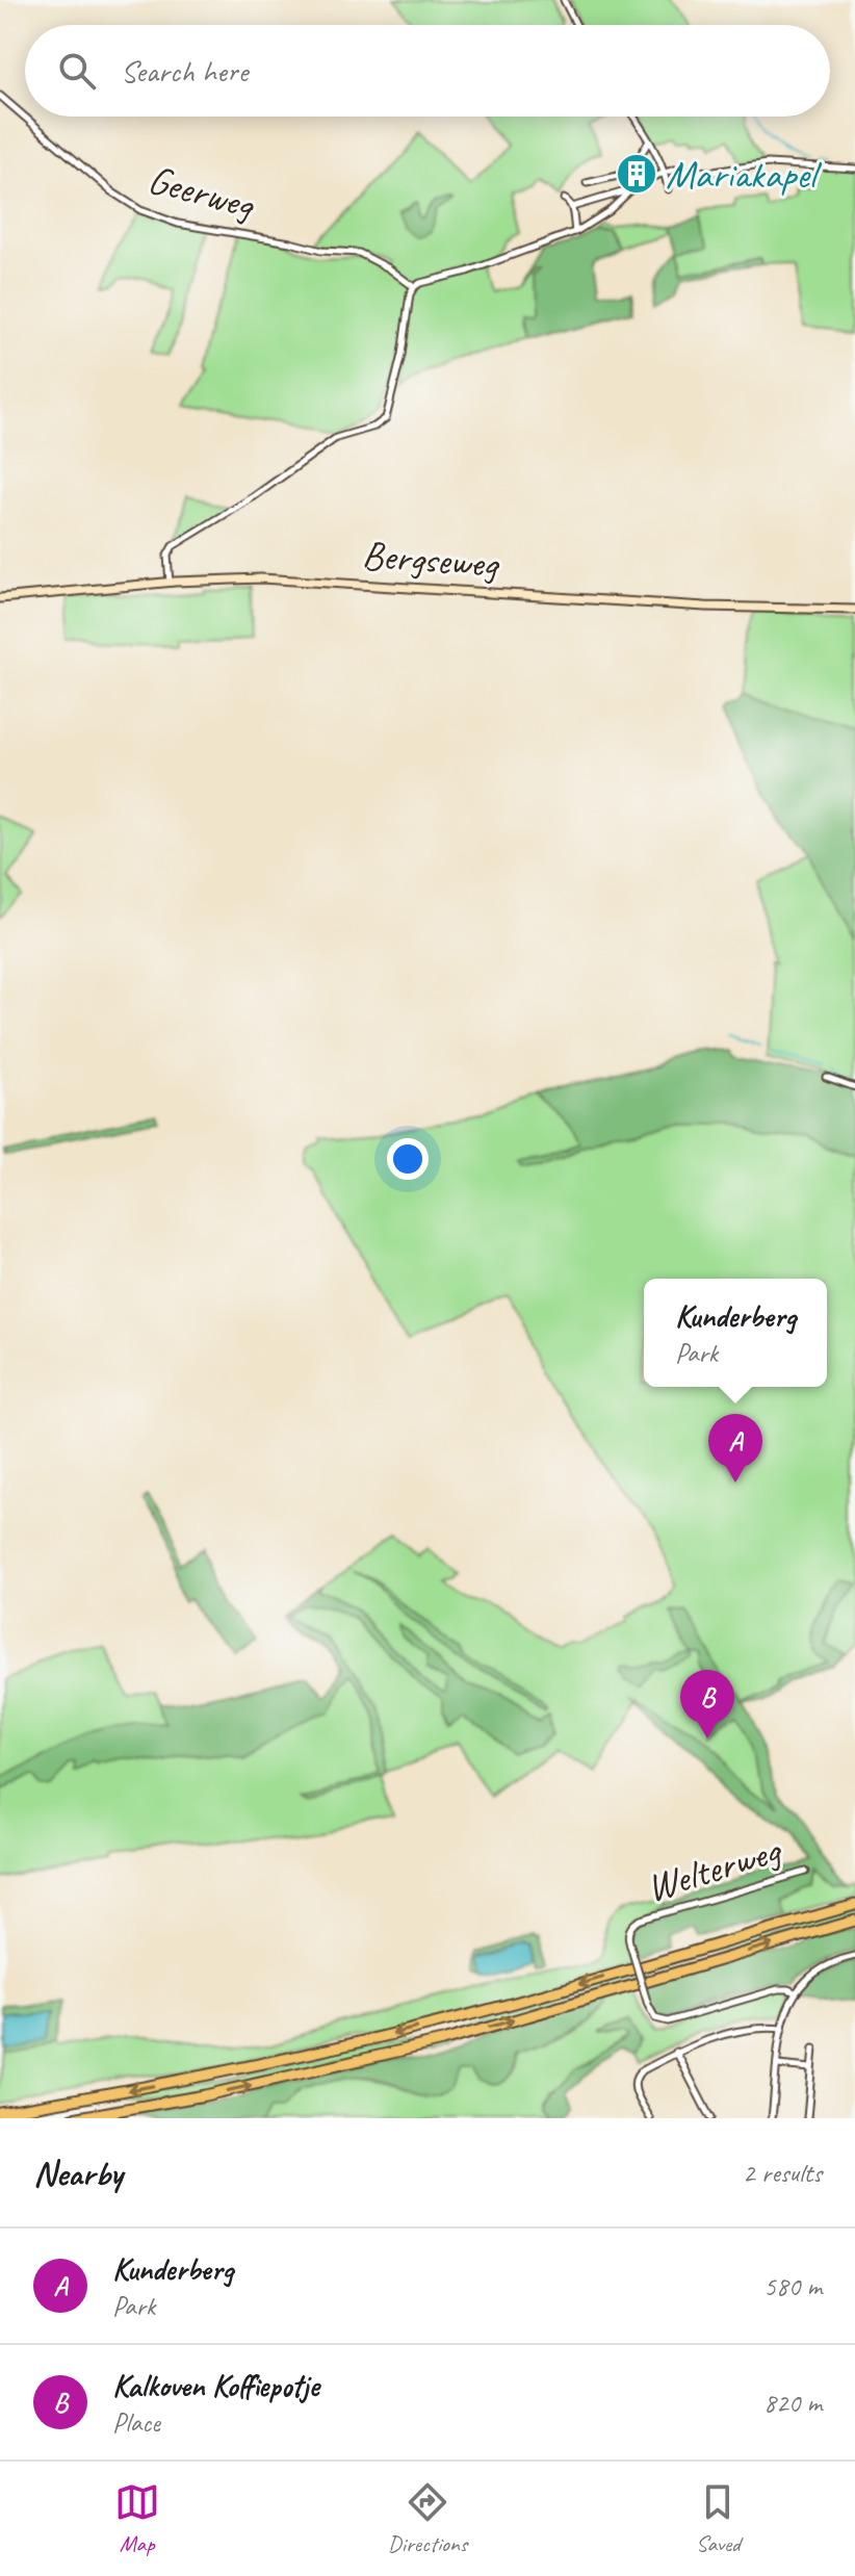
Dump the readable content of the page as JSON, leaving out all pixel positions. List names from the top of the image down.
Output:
{
  "streets": {
    "street": ["Geerweg", "Bergseweg", "Welterweg"]
  },
  "places": {
    "building": ["Mariakapel"]
  },
  "page": {
    "search": "Search here",
    "popup": ["Kunderberg", "Park"],
    "pins": ["A", "B"],
    "heading": ["Nearby", "2 results"],
    "list": [
      {
        "mark": "A",
        "name": "Kunderberg",
        "note": "Park",
        "value": "580 m"
      },
      {
        "mark": "B",
        "name": "Kalkoven Koffiepotje",
        "note": "Place",
        "value": "820 m"
      }
    ],
    "nav": ["Map", "Directions", "Saved"]
  }
}
